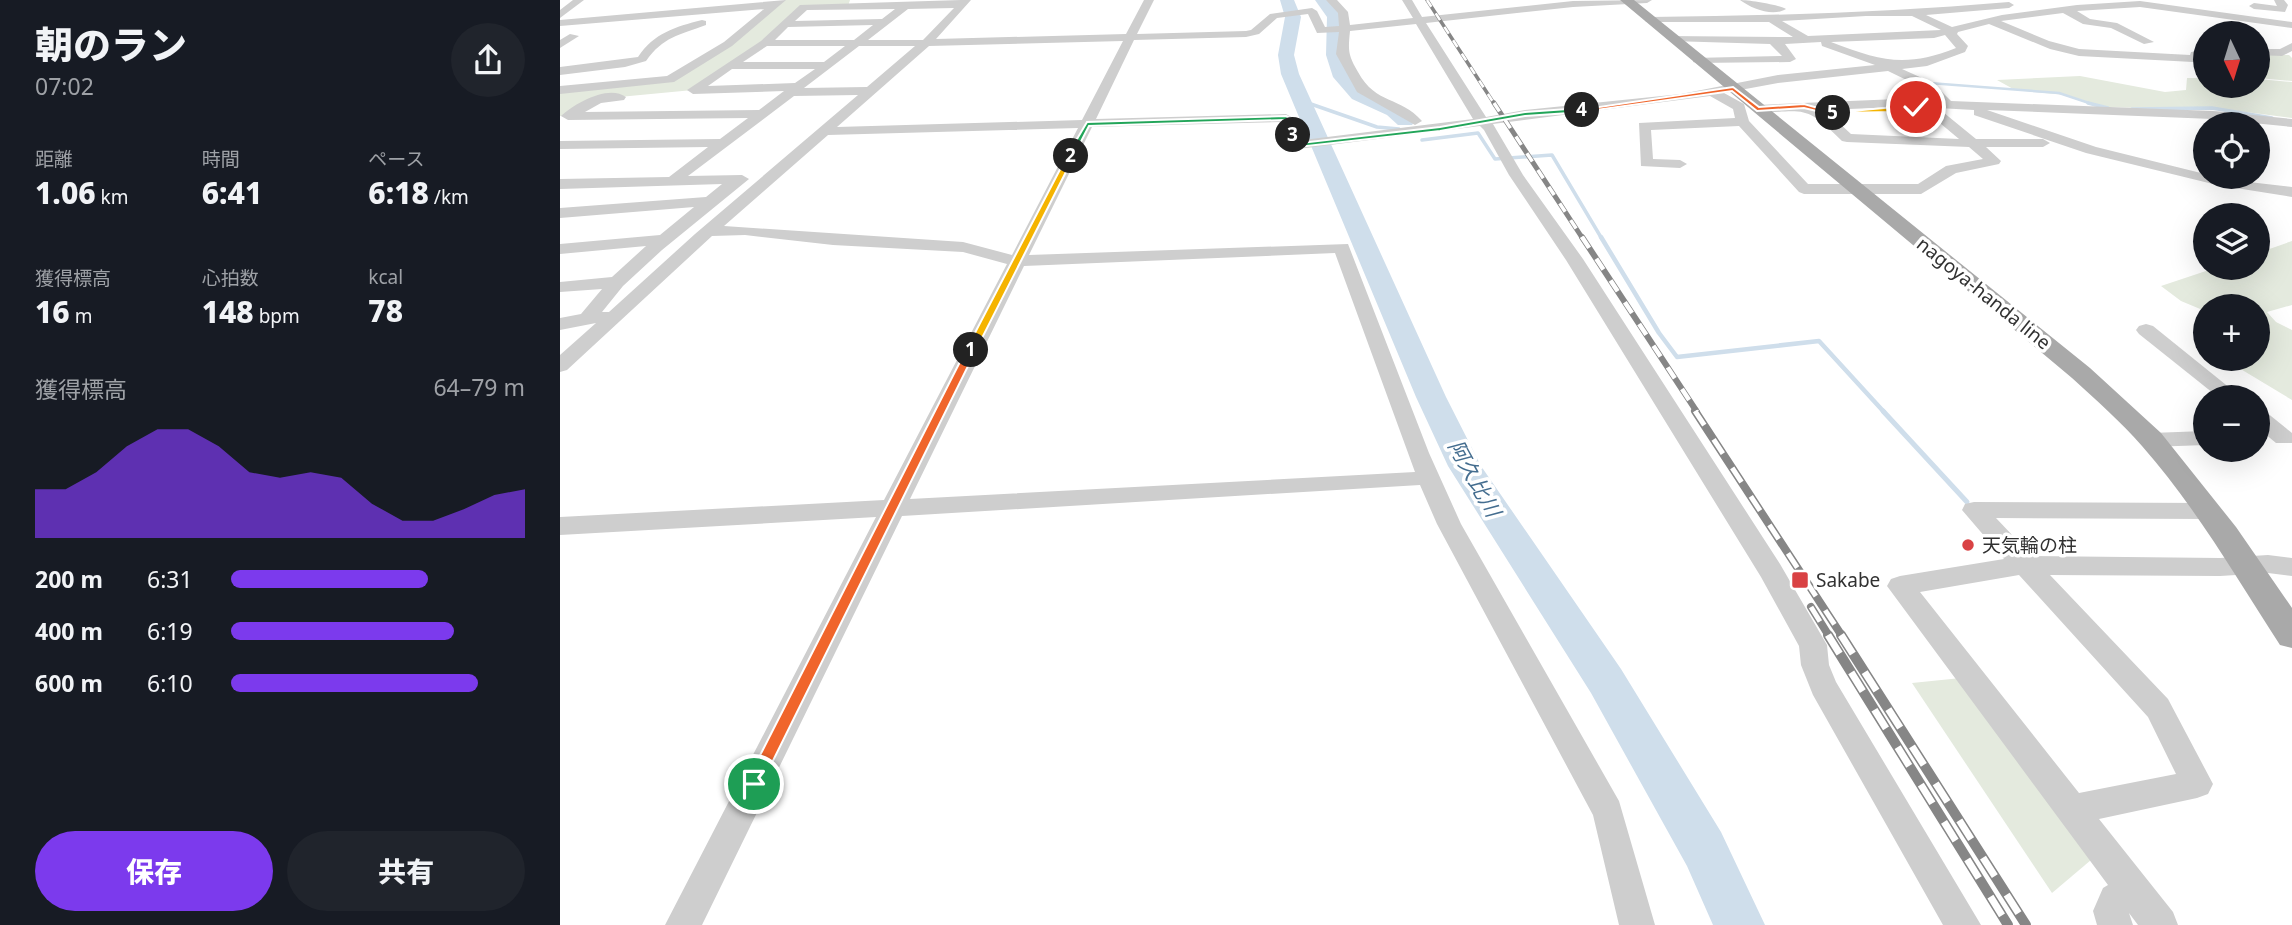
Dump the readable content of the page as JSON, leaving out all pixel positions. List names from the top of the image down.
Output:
{
  "streets": {
    "main road": ["nagoya-handa line"]
  },
  "water": ["阿久比川"],
  "places": {
    "other": ["天気輪の柱"],
    "transit": ["Sakabe"]
  },
  "north": "bottom",
  "page": {
    "heading": ["朝のラン", "07:02"],
    "map_buttons": ["+", "−"],
    "pins": [
      "4",
      "5",
      "3",
      "2",
      "1"
    ],
    "stats": [
      ["距離", "1.06 km"],
      ["時間", "6:41"],
      ["ペース", "6:18 /km"],
      ["獲得標高", "16 m"],
      ["心拍数", "148 bpm"],
      ["kcal", "78"]
    ],
    "chart": ["獲得標高", "64–79 m"],
    "list": [
      {
        "name": "200 m",
        "note": "6:31"
      },
      {
        "name": "400 m",
        "note": "6:19"
      },
      {
        "name": "600 m",
        "note": "6:10"
      }
    ],
    "buttons": ["保存", "共有"]
  }
}
